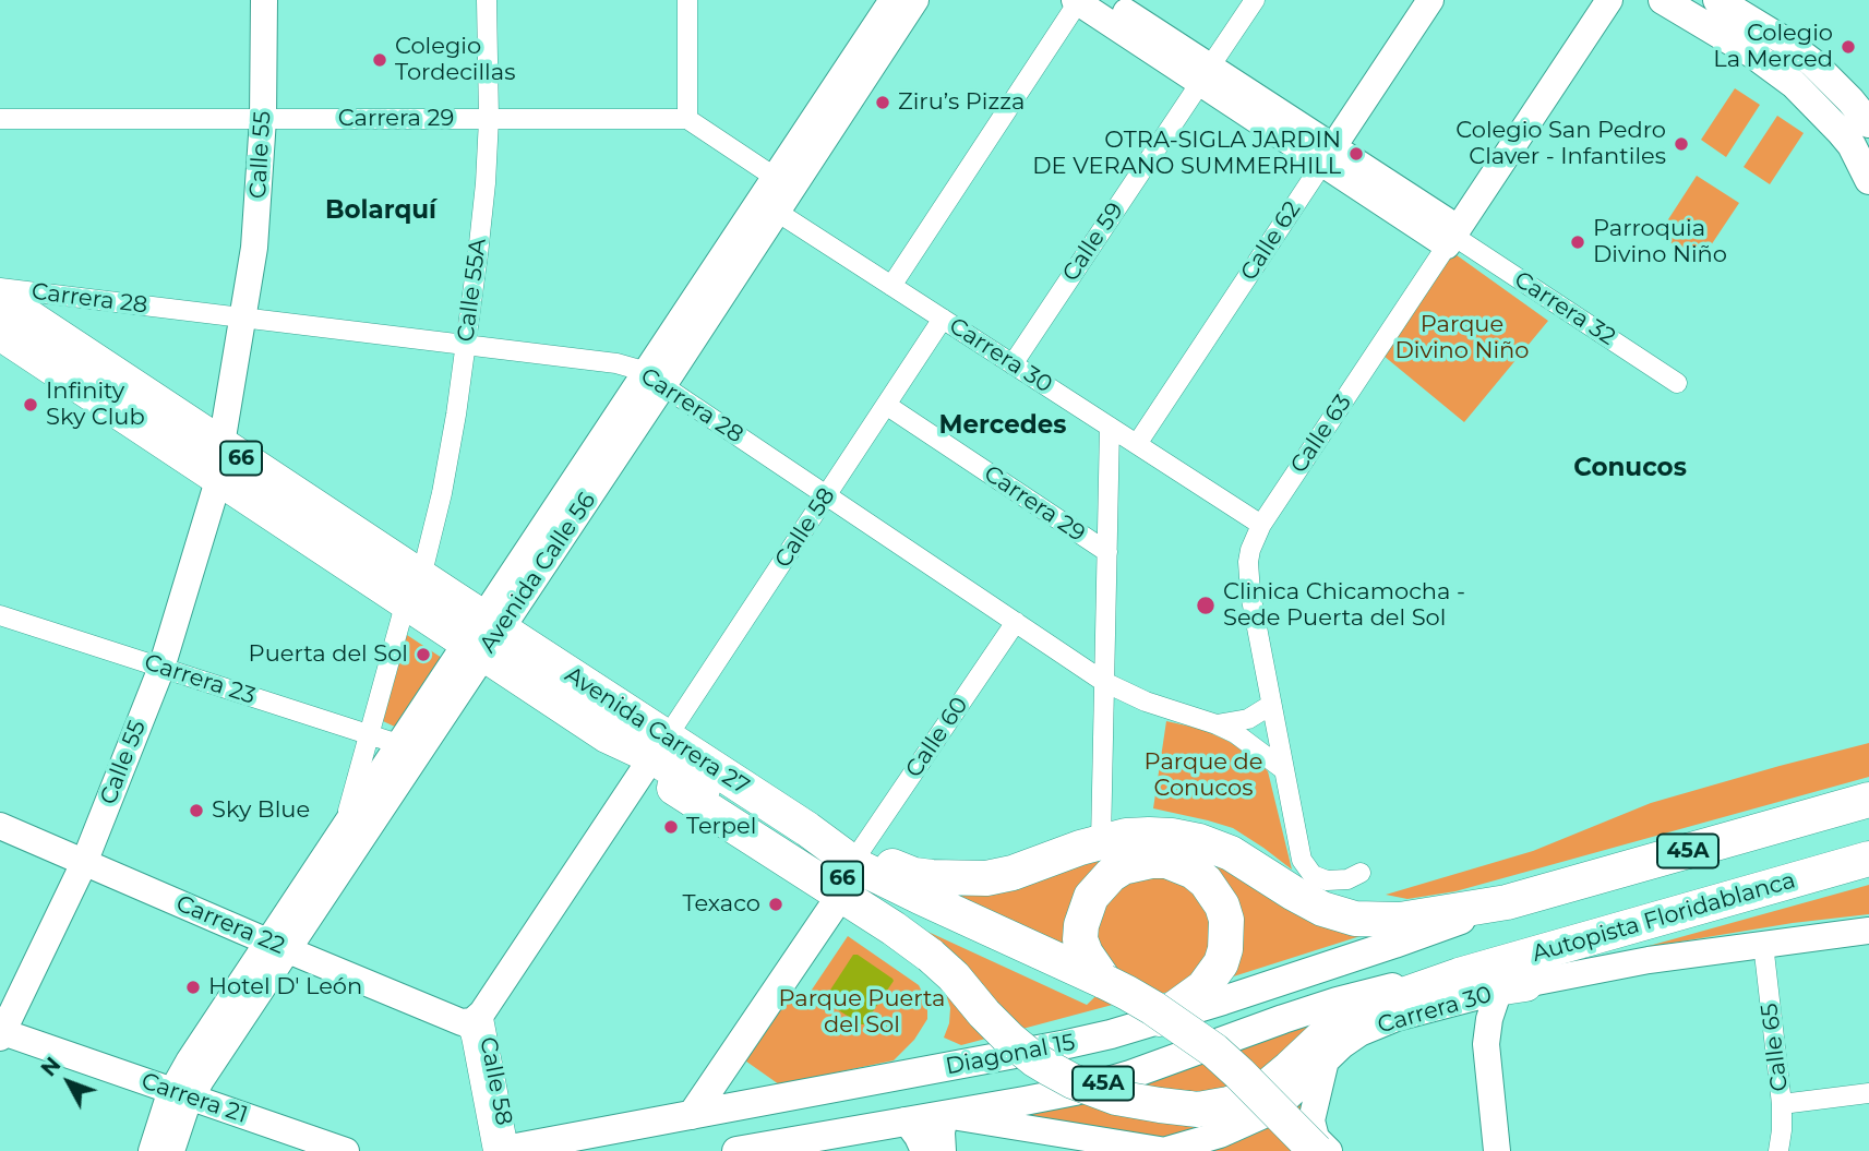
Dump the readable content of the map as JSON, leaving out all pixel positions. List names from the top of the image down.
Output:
{
  "streets": {
    "highway": [
      "66",
      "Avenida Carrera 27",
      "45A",
      "Autopista Floridablanca"
    ],
    "main road": ["Diagonal 15"],
    "street": [
      "Carrera 29",
      "Calle 55",
      "Calle 62",
      "Calle 59",
      "Calle 55A",
      "Carrera 28",
      "Carrera 32",
      "Carrera 30",
      "Calle 63",
      "Calle 58",
      "Avenida Calle 56",
      "Carrera 23",
      "Calle 60",
      "Carrera 22",
      "Calle 65",
      "Carrera 21"
    ]
  },
  "crossings": [
    ["Carrera 29", "Calle 55"],
    ["Carrera 29", "Calle 55A"],
    ["Carrera 29", "Calle 58"],
    ["Calle 55", "Carrera 28"],
    ["Calle 55", "Carrera 23"],
    ["Calle 55", "Avenida Carrera 27"],
    ["Calle 55", "Carrera 22"],
    ["Calle 55", "Carrera 21"],
    ["Calle 62", "Carrera 30"],
    ["Calle 59", "Carrera 30"],
    ["Calle 55A", "Carrera 28"],
    ["Calle 55A", "Avenida Calle 56"],
    ["Calle 55A", "Carrera 23"],
    ["Calle 55A", "Avenida Carrera 27"],
    ["Carrera 28", "Calle 63"],
    ["Carrera 28", "Calle 58"],
    ["Carrera 28", "Avenida Calle 56"],
    ["Carrera 28", "Calle 60"],
    ["Carrera 32", "Calle 63"],
    ["Carrera 30", "Calle 63"],
    ["Carrera 30", "Calle 58"],
    ["Carrera 30", "Avenida Calle 56"],
    ["Carrera 30", "Autopista Floridablanca"],
    ["Carrera 30", "Calle 65"],
    ["Carrera 30", "Diagonal 15"],
    ["Calle 58", "Avenida Carrera 27"],
    ["Calle 58", "Carrera 22"],
    ["Calle 58", "Diagonal 15"],
    ["Avenida Calle 56", "Carrera 23"],
    ["Avenida Calle 56", "Avenida Carrera 27"],
    ["Avenida Calle 56", "Carrera 22"],
    ["Avenida Calle 56", "Carrera 21"],
    ["45A", "Diagonal 15"],
    ["Autopista Floridablanca", "Diagonal 15"]
  ],
  "districts": ["Bolarquí", "Mercedes", "Conucos"],
  "parks": ["Parque Divino Niño", "Parque de Conucos", "Parque Puerta del Sol"],
  "places": [
    "Colegio La Merced",
    "Colegio Tordecillas",
    "Ziru’s Pizza",
    "Colegio San Pedro Claver - Infantiles",
    "OTRA-SIGLA JARDIN DE VERANO SUMMERHILL",
    "Parroquia Divino Niño",
    "Infinity Sky Club",
    "Clinica Chicamocha - Sede Puerta del Sol",
    "Puerta del Sol",
    "Sky Blue",
    "Terpel",
    "Texaco",
    "Hotel D' León"
  ],
  "north": "top left"
}
